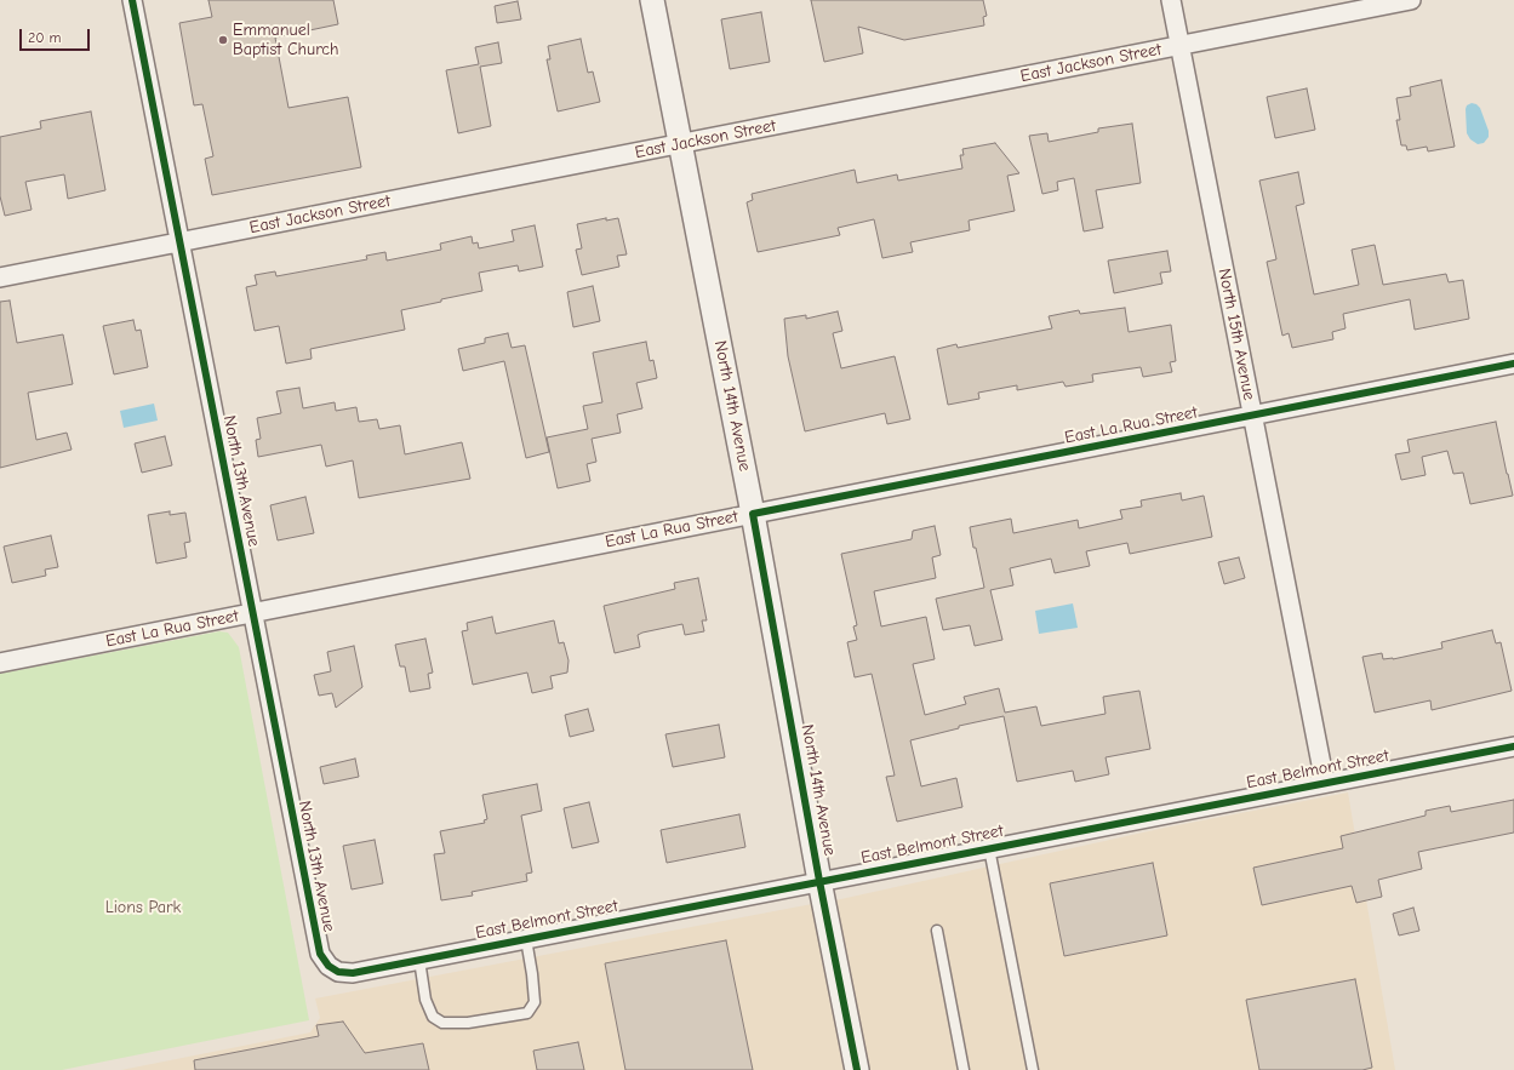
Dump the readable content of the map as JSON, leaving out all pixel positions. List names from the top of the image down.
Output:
{
  "streets": {
    "street": [
      "East Jackson Street",
      "North 15th Avenue",
      "North 14th Avenue",
      "East La Rua Street",
      "North 13th Avenue",
      "East Belmont Street"
    ]
  },
  "crossings": [
    ["East Jackson Street", "North 15th Avenue"],
    ["East Jackson Street", "North 14th Avenue"],
    ["East Jackson Street", "North 13th Avenue"],
    ["North 15th Avenue", "East La Rua Street"],
    ["North 15th Avenue", "East Belmont Street"],
    ["North 14th Avenue", "East La Rua Street"],
    ["North 14th Avenue", "East Belmont Street"],
    ["East La Rua Street", "North 13th Avenue"],
    ["North 13th Avenue", "East Belmont Street"]
  ],
  "parks": ["Lions Park"],
  "places": ["Emmanuel Baptist Church"],
  "scale_bar": "20 m"
}
